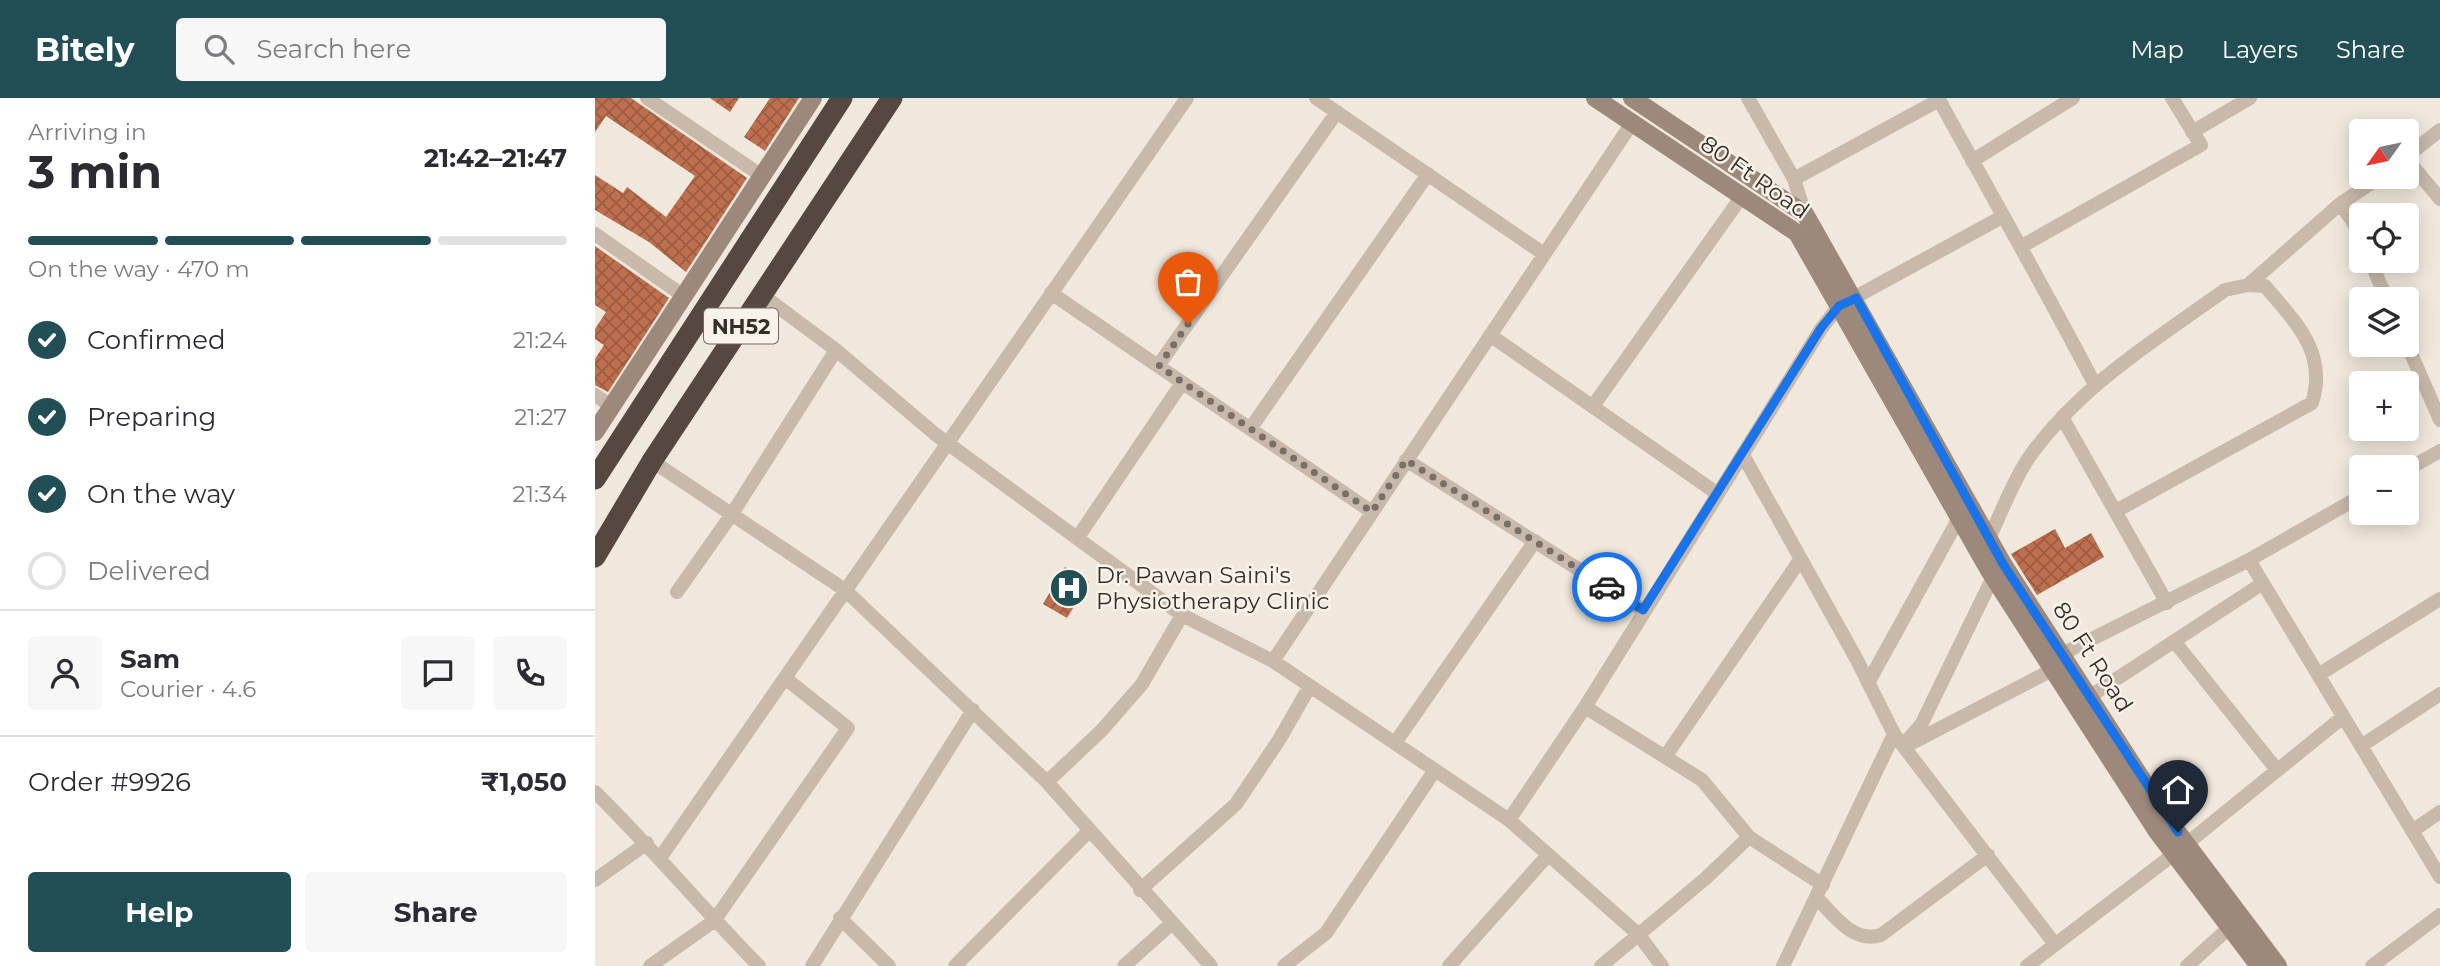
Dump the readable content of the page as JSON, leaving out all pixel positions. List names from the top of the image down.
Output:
{
  "streets": {
    "highway": ["NH52"],
    "main road": ["80 Ft Road"]
  },
  "places": {
    "hospital": ["Dr. Pawan Saini's Physiotherapy Clinic"]
  },
  "north": "bottom left",
  "page": {
    "header": "Bitely",
    "search": "Search here",
    "nav": ["Map", "Layers", "Share"],
    "heading": ["3 min", "Arriving in", "21:42–21:47"],
    "panel": [
      "Sam",
      "Courier · 4.6",
      "Order #9926",
      "₹1,050"
    ],
    "map_buttons": ["+", "−"],
    "bar": "On the way · 470 m",
    "list": [
      ["Confirmed", "21:24"],
      ["Preparing", "21:27"],
      ["On the way", "21:34"],
      "Delivered"
    ],
    "buttons": ["Help", "Share"]
  }
}
